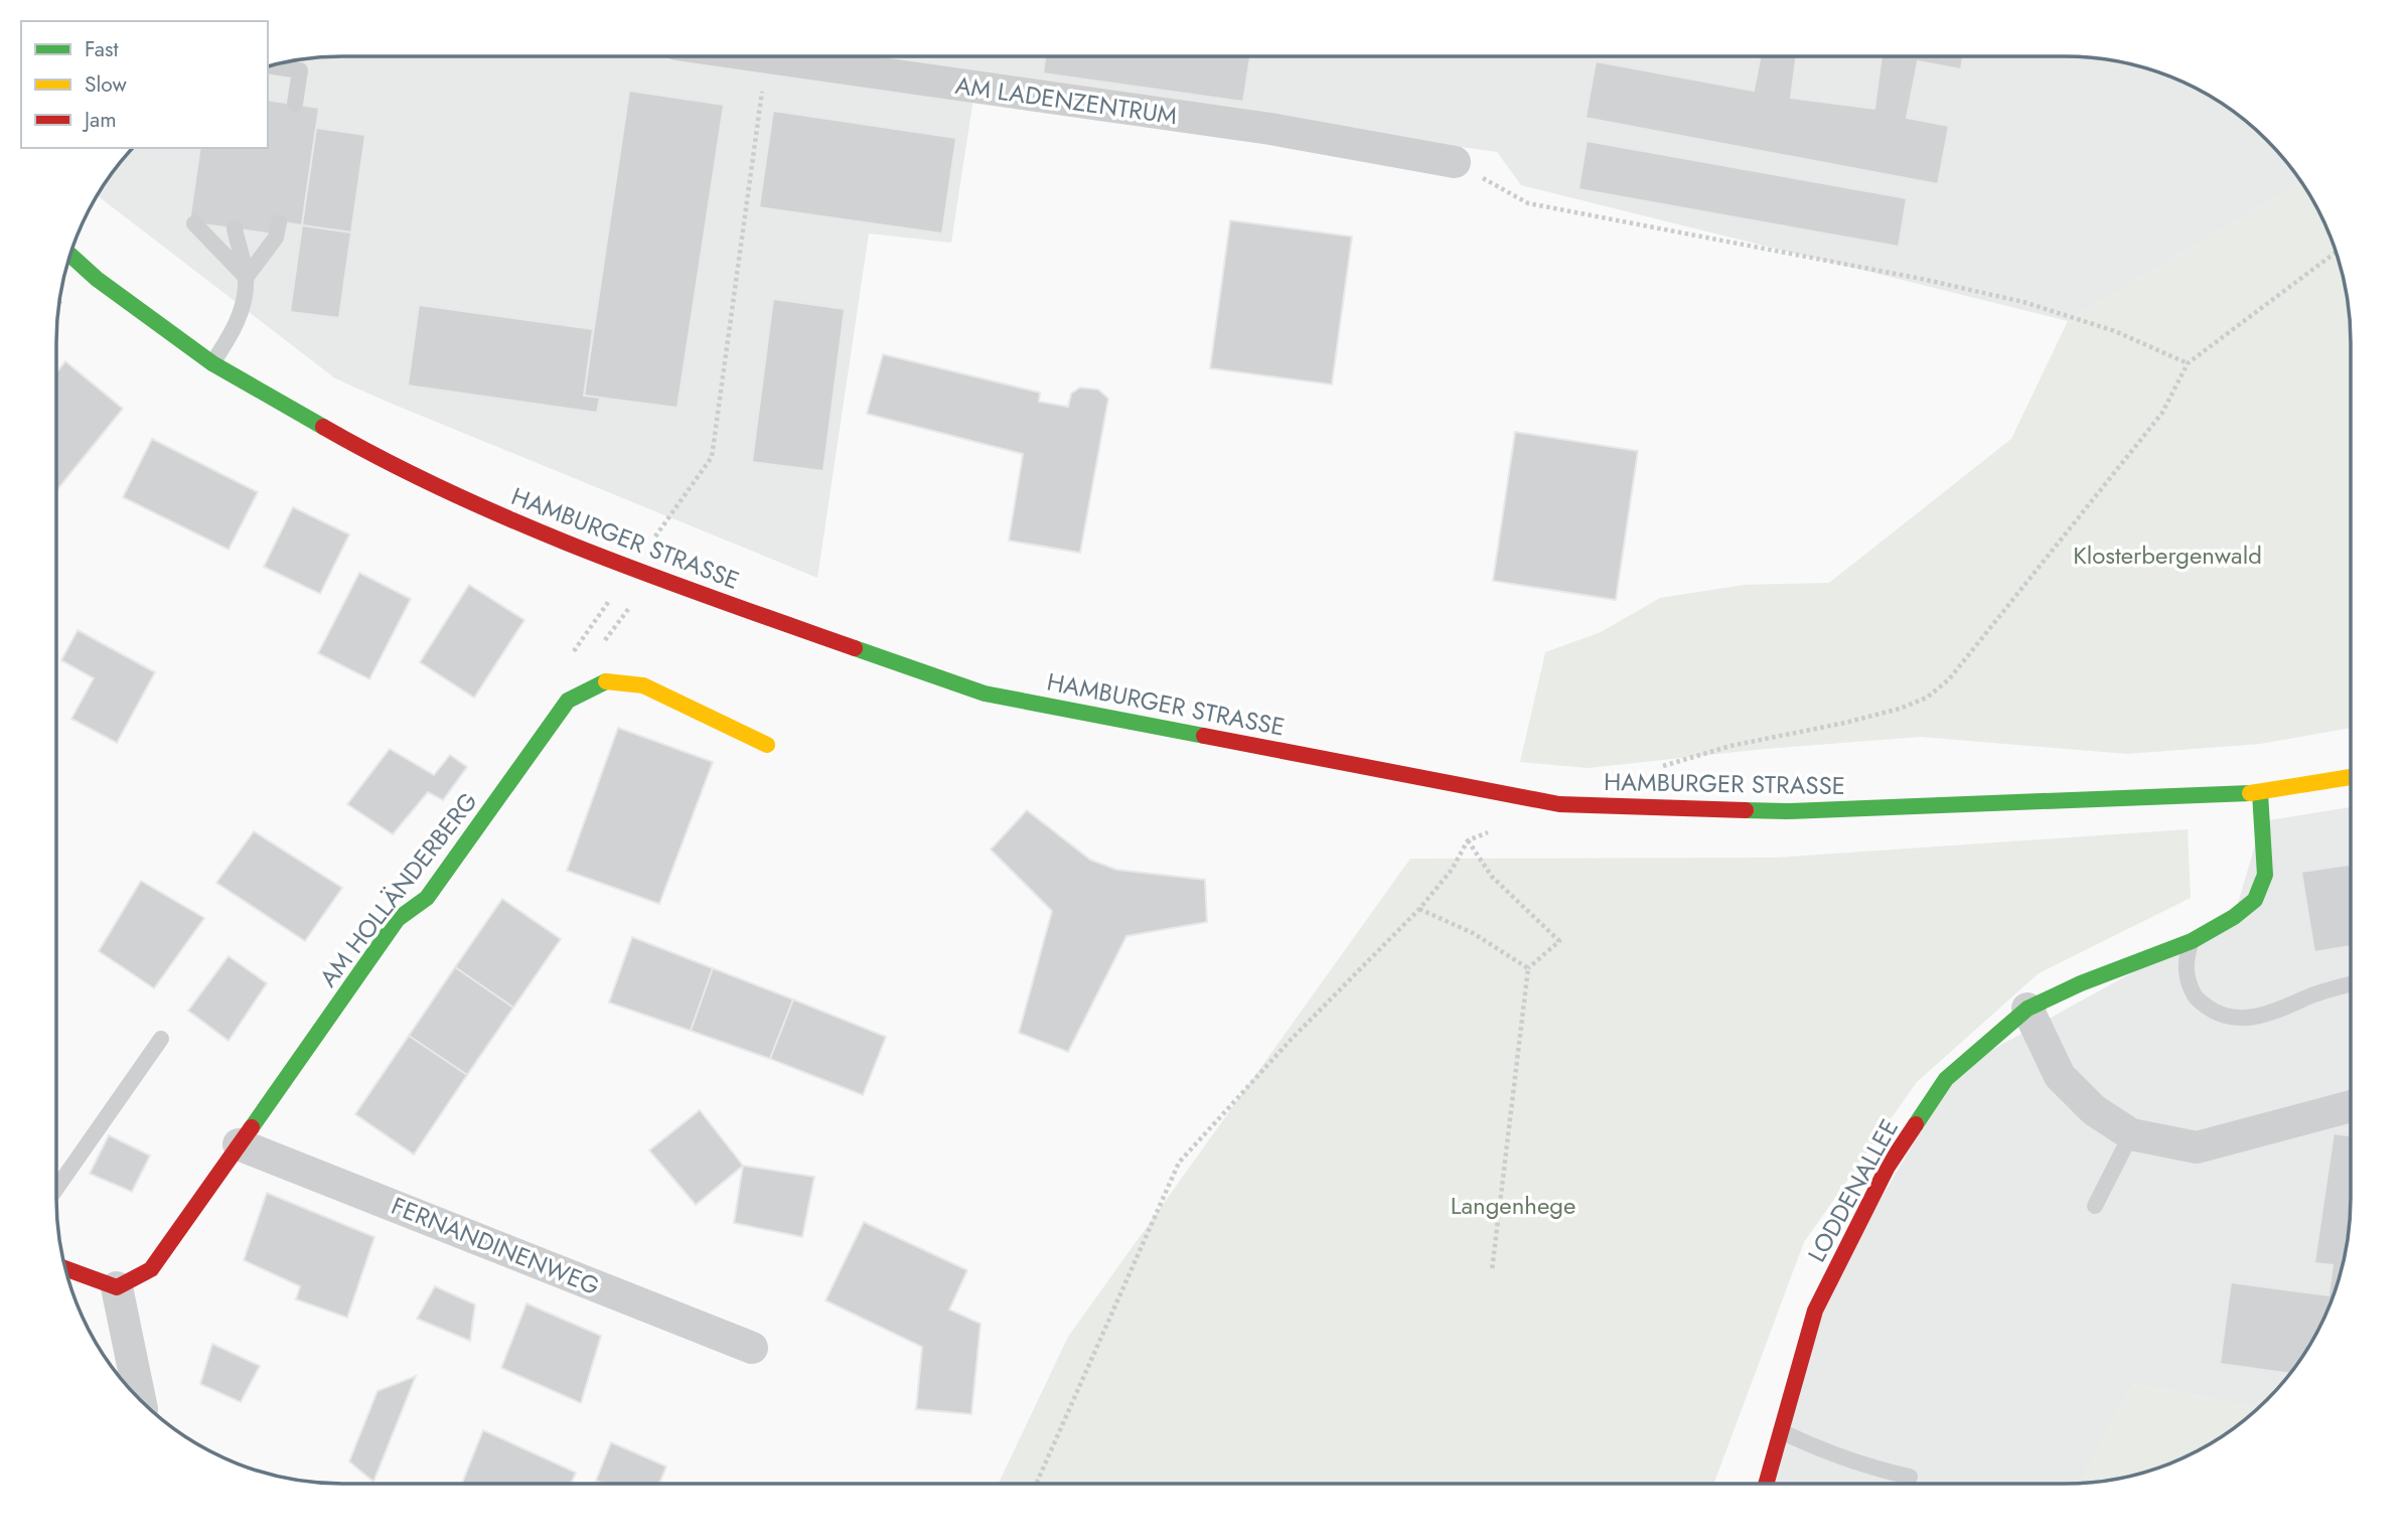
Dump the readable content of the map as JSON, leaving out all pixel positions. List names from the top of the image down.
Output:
{
  "streets": {
    "main road": ["HAMBURGER STRASSE", "AM HOLLÄNDERBERG", "LODDENALLEE"],
    "street": ["AM LADENZENTRUM", "FERNANDINENWEG"]
  },
  "crossings": [
    ["HAMBURGER STRASSE", "LODDENALLEE"],
    ["AM HOLLÄNDERBERG", "FERNANDINENWEG"]
  ],
  "parks": ["Klosterbergenwald", "Langenhege"],
  "legend": ["Fast", "Slow", "Jam"]
}
